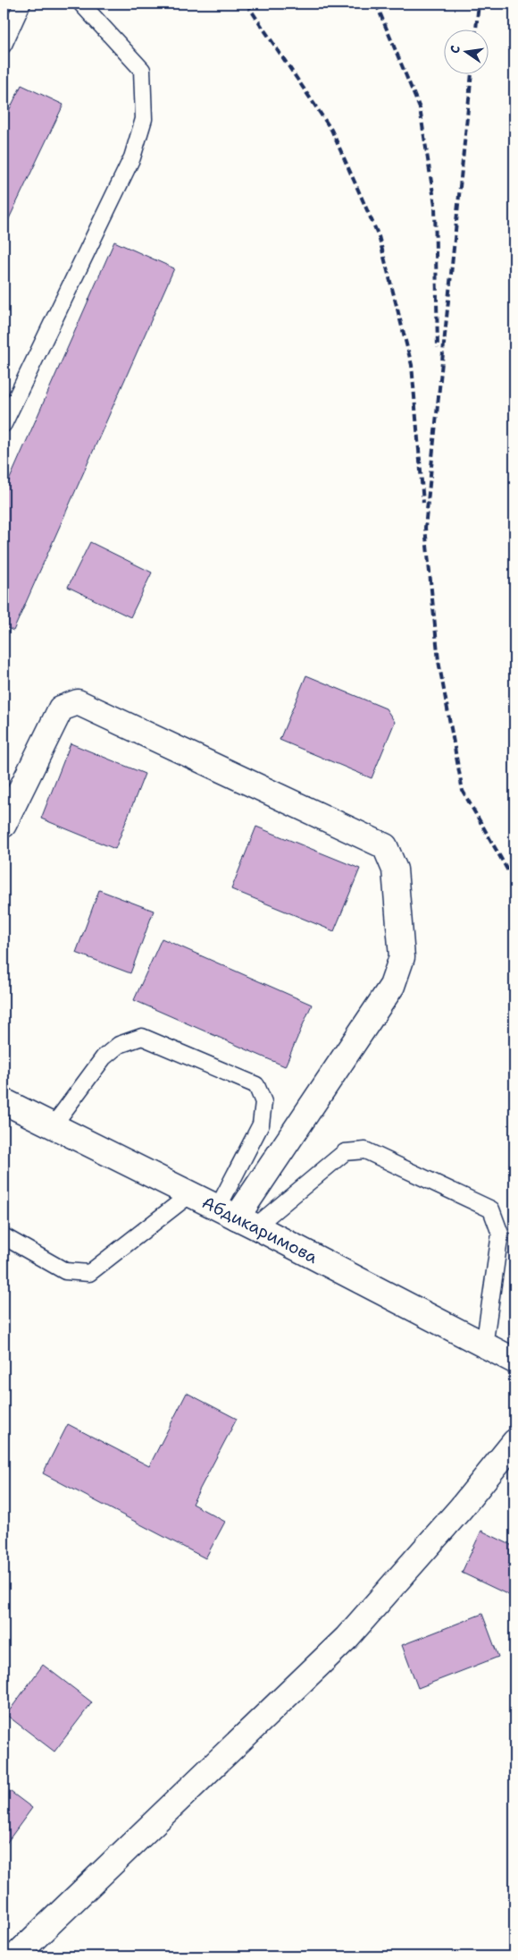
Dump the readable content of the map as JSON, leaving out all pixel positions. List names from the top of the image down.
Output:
{
  "streets": {
    "street": ["Абдикаримова"]
  },
  "north": "left"
}
